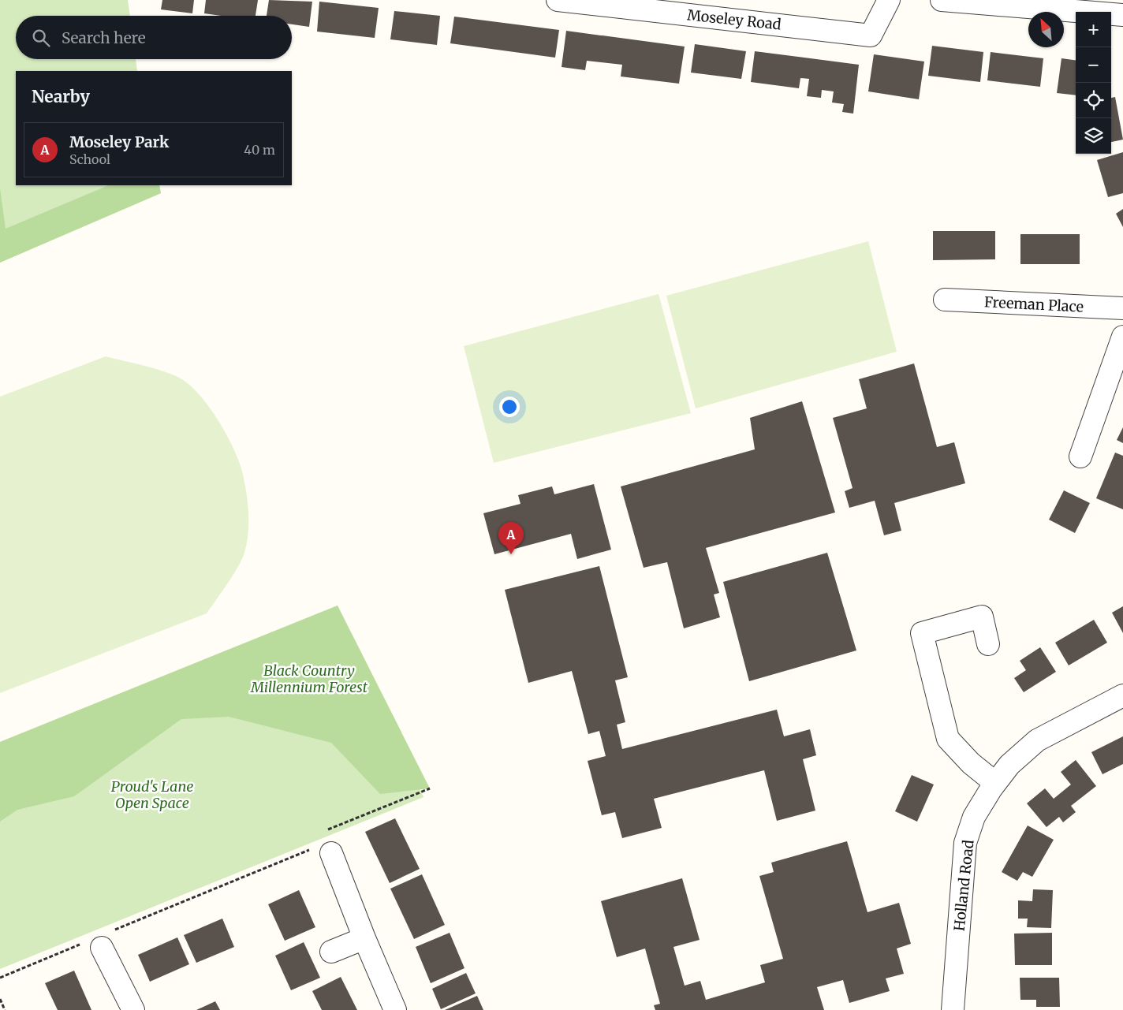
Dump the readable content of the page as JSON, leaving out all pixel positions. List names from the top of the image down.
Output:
{
  "streets": {
    "street": ["Moseley Road", "Freeman Place", "Holland Road"]
  },
  "parks": ["Black Country Millennium Forest", "Proud's Lane Open Space"],
  "north": "top left",
  "page": {
    "map_buttons": ["+", "−"],
    "search": "Search here",
    "heading": "Nearby",
    "list": [
      {
        "mark": "A",
        "name": "Moseley Park",
        "note": "School",
        "value": "40 m"
      }
    ],
    "pins": "A"
  }
}
